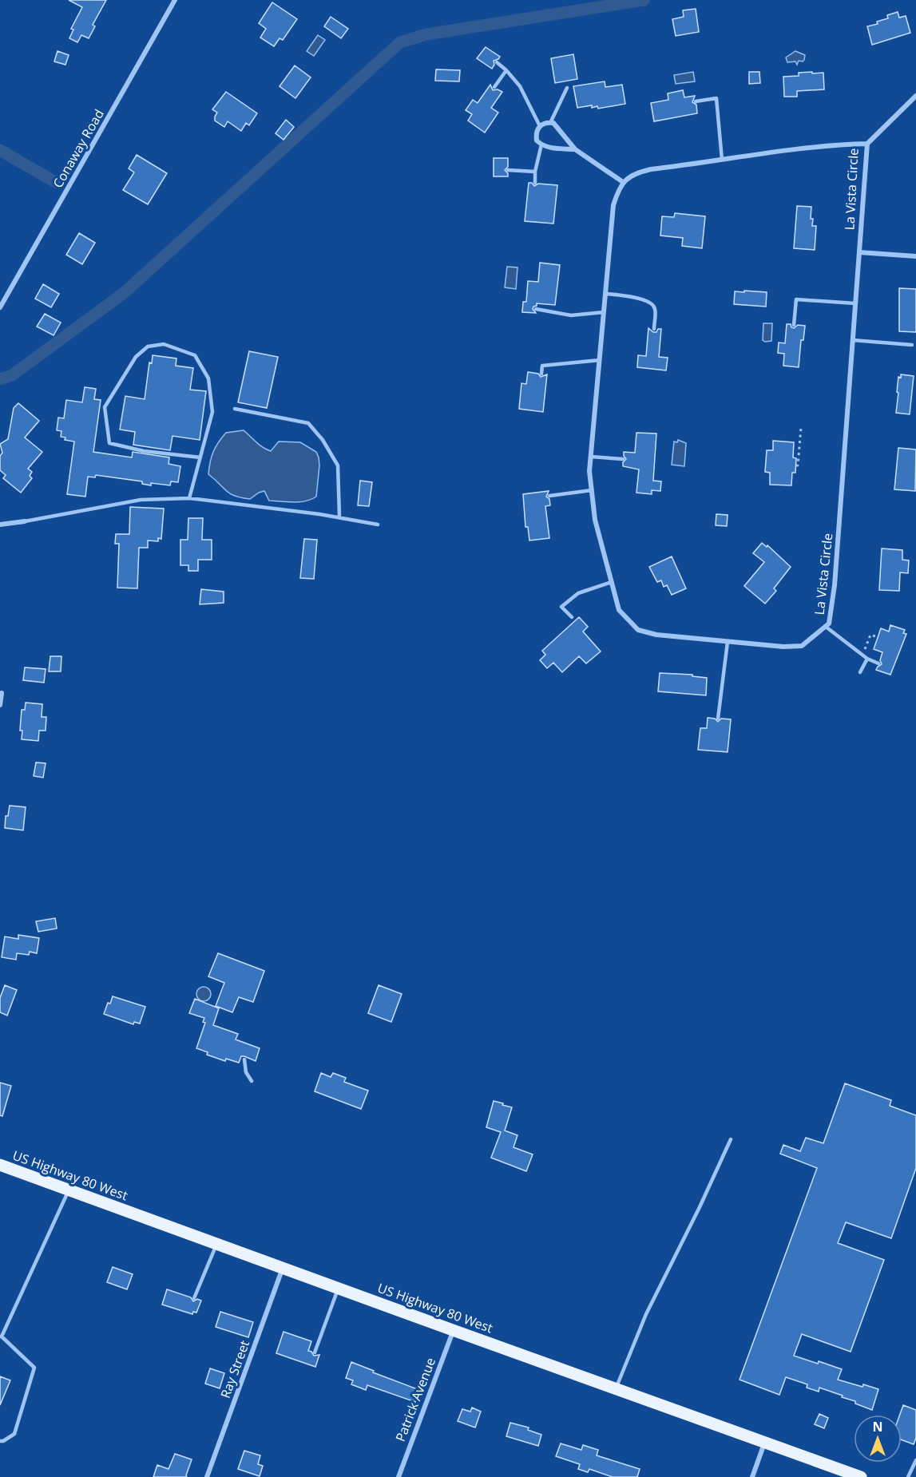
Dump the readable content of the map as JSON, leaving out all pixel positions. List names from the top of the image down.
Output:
{
  "streets": {
    "main road": ["US Highway 80 West"],
    "street": [
      "Conaway Road",
      "La Vista Circle",
      "Ray Street",
      "Patrick Avenue"
    ]
  },
  "crossings": [
    ["US Highway 80 West", "Ray Street"],
    ["US Highway 80 West", "Patrick Avenue"]
  ],
  "north": "top"
}
